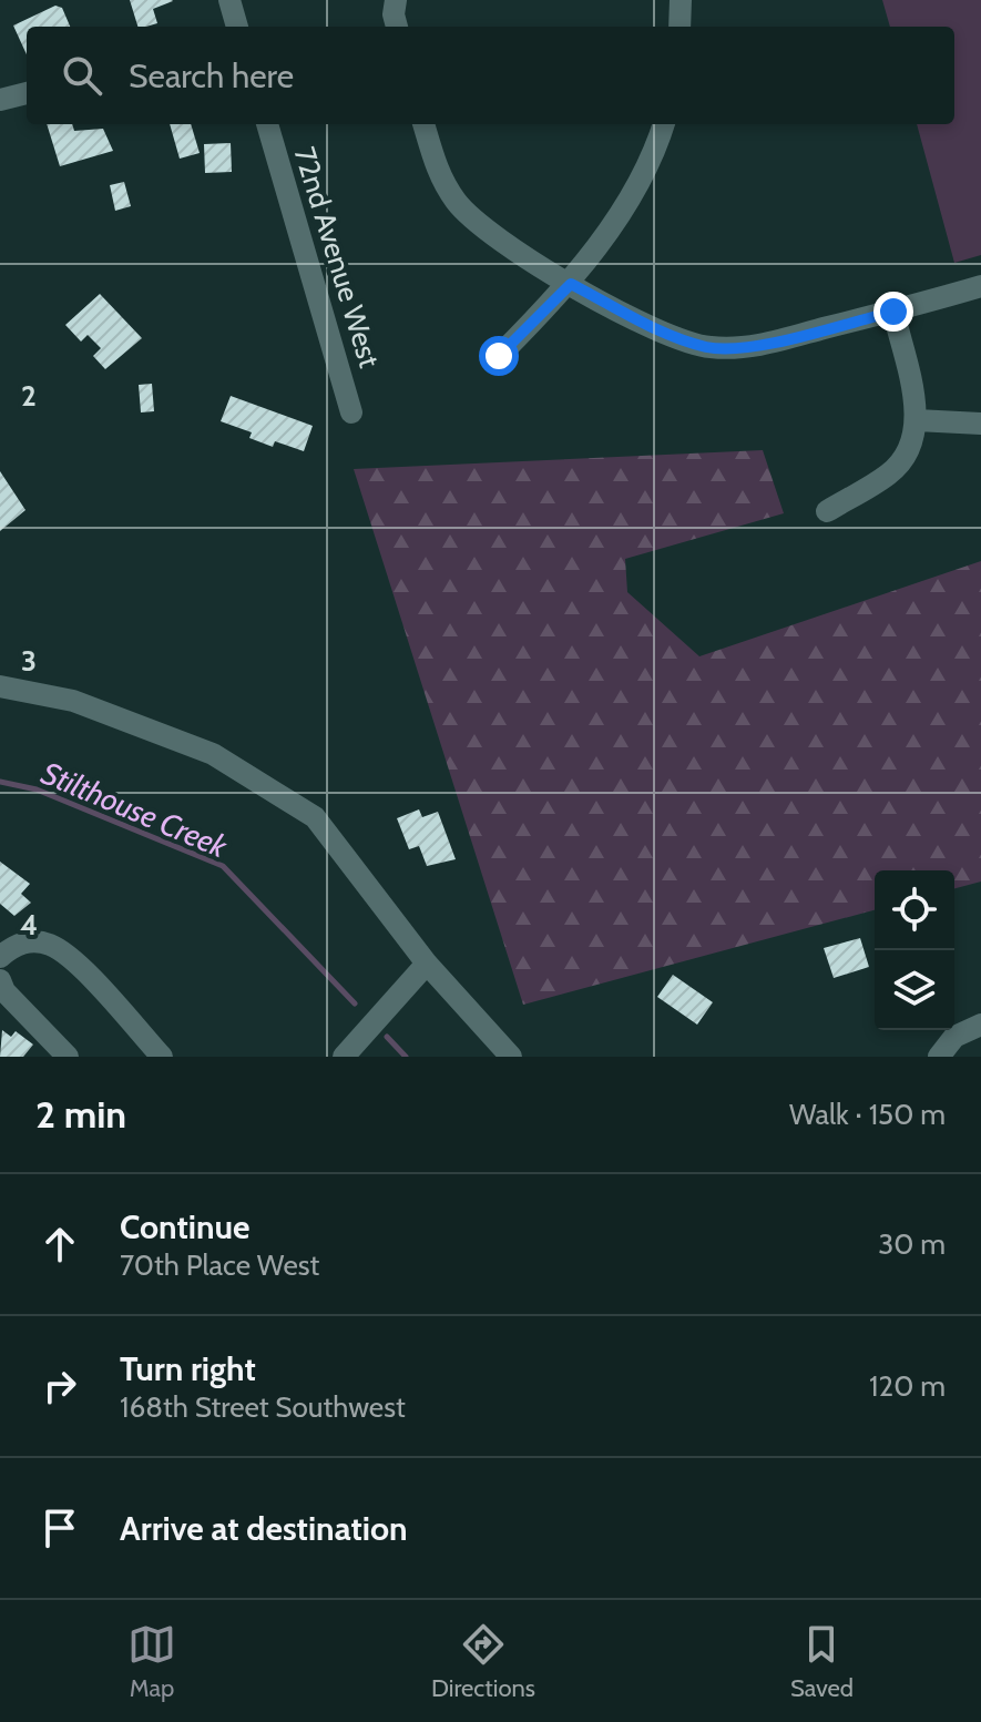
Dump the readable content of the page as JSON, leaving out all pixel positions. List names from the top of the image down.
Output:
{
  "streets": {
    "street": ["72nd Avenue West"]
  },
  "water": ["Stilthouse Creek"],
  "page": {
    "search": "Search here",
    "heading": ["2 min", "Walk · 150 m"],
    "list": [
      ["Continue", "70th Place West", "30 m"],
      ["Turn right", "168th Street Southwest", "120 m"],
      "Arrive at destination"
    ],
    "nav": ["Map", "Directions", "Saved"]
  },
  "grid": {
    "rows": ["2", "3", "4"]
  }
}
